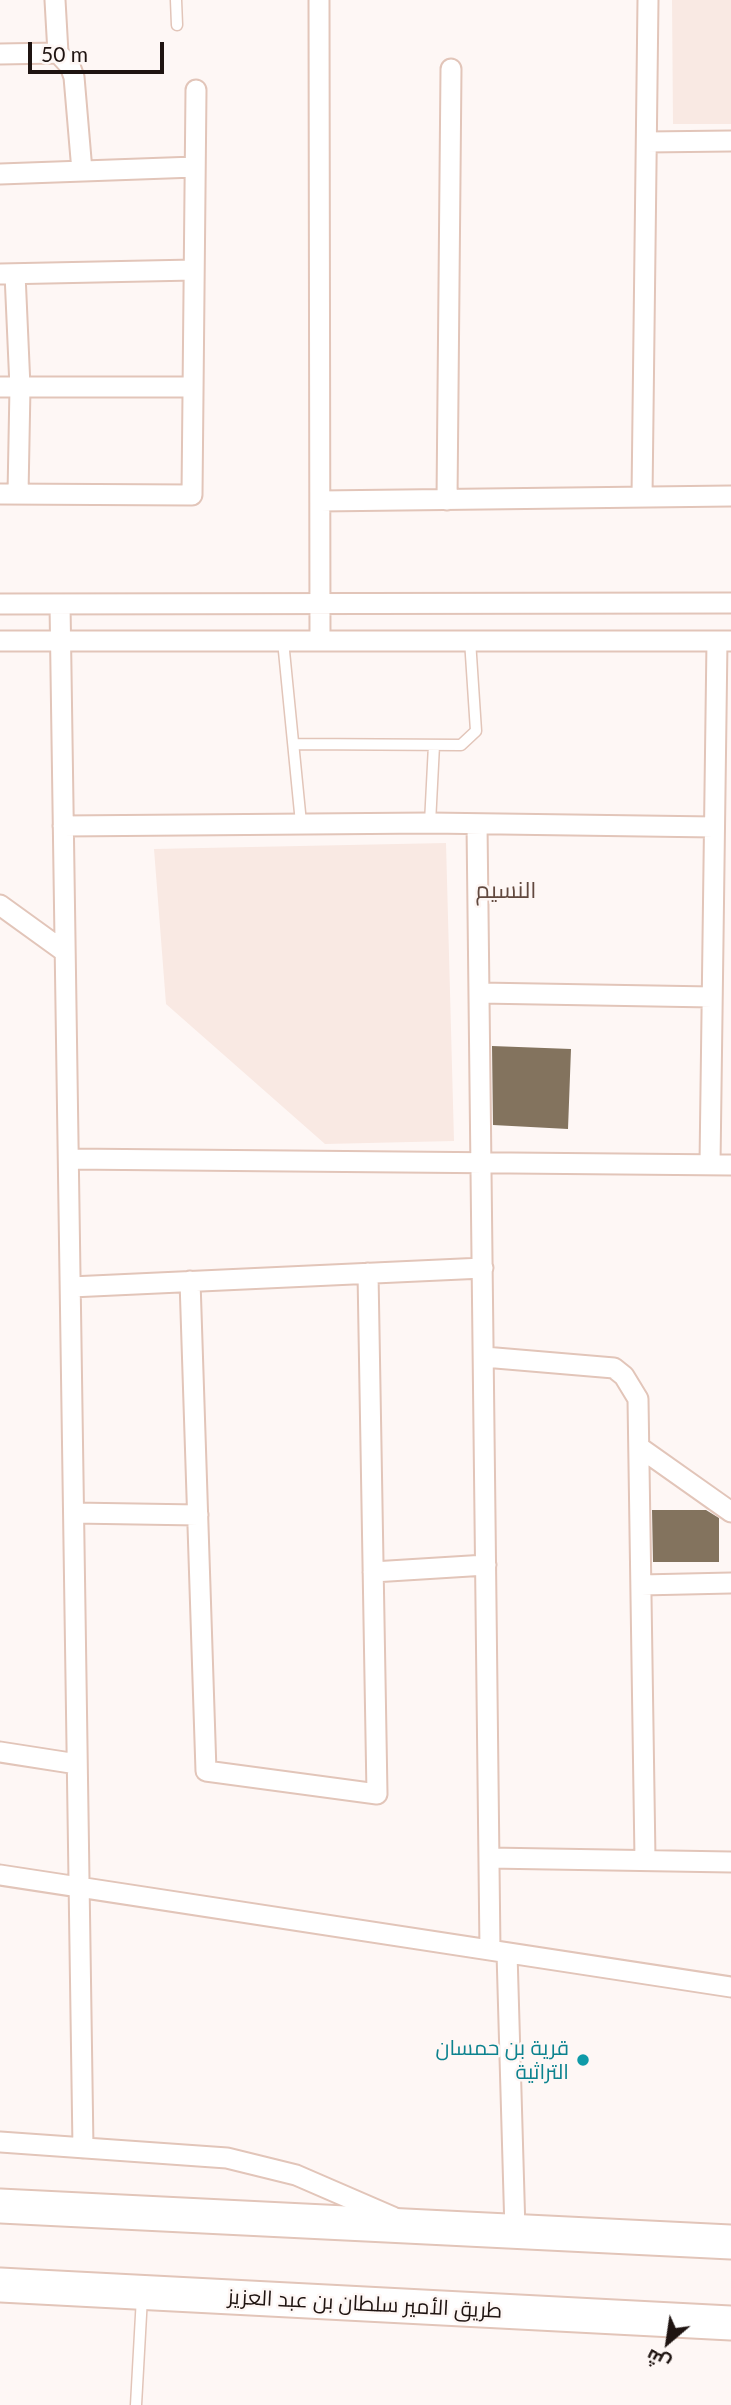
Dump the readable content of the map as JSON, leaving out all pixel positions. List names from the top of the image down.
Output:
{
  "streets": {
    "highway": ["طريق الأمير سلطان بن عبد العزيز"]
  },
  "districts": ["النسيم"],
  "places": ["قرية بن حمسان التراثية"],
  "scale_bar": "50 m",
  "north": "bottom left"
}
